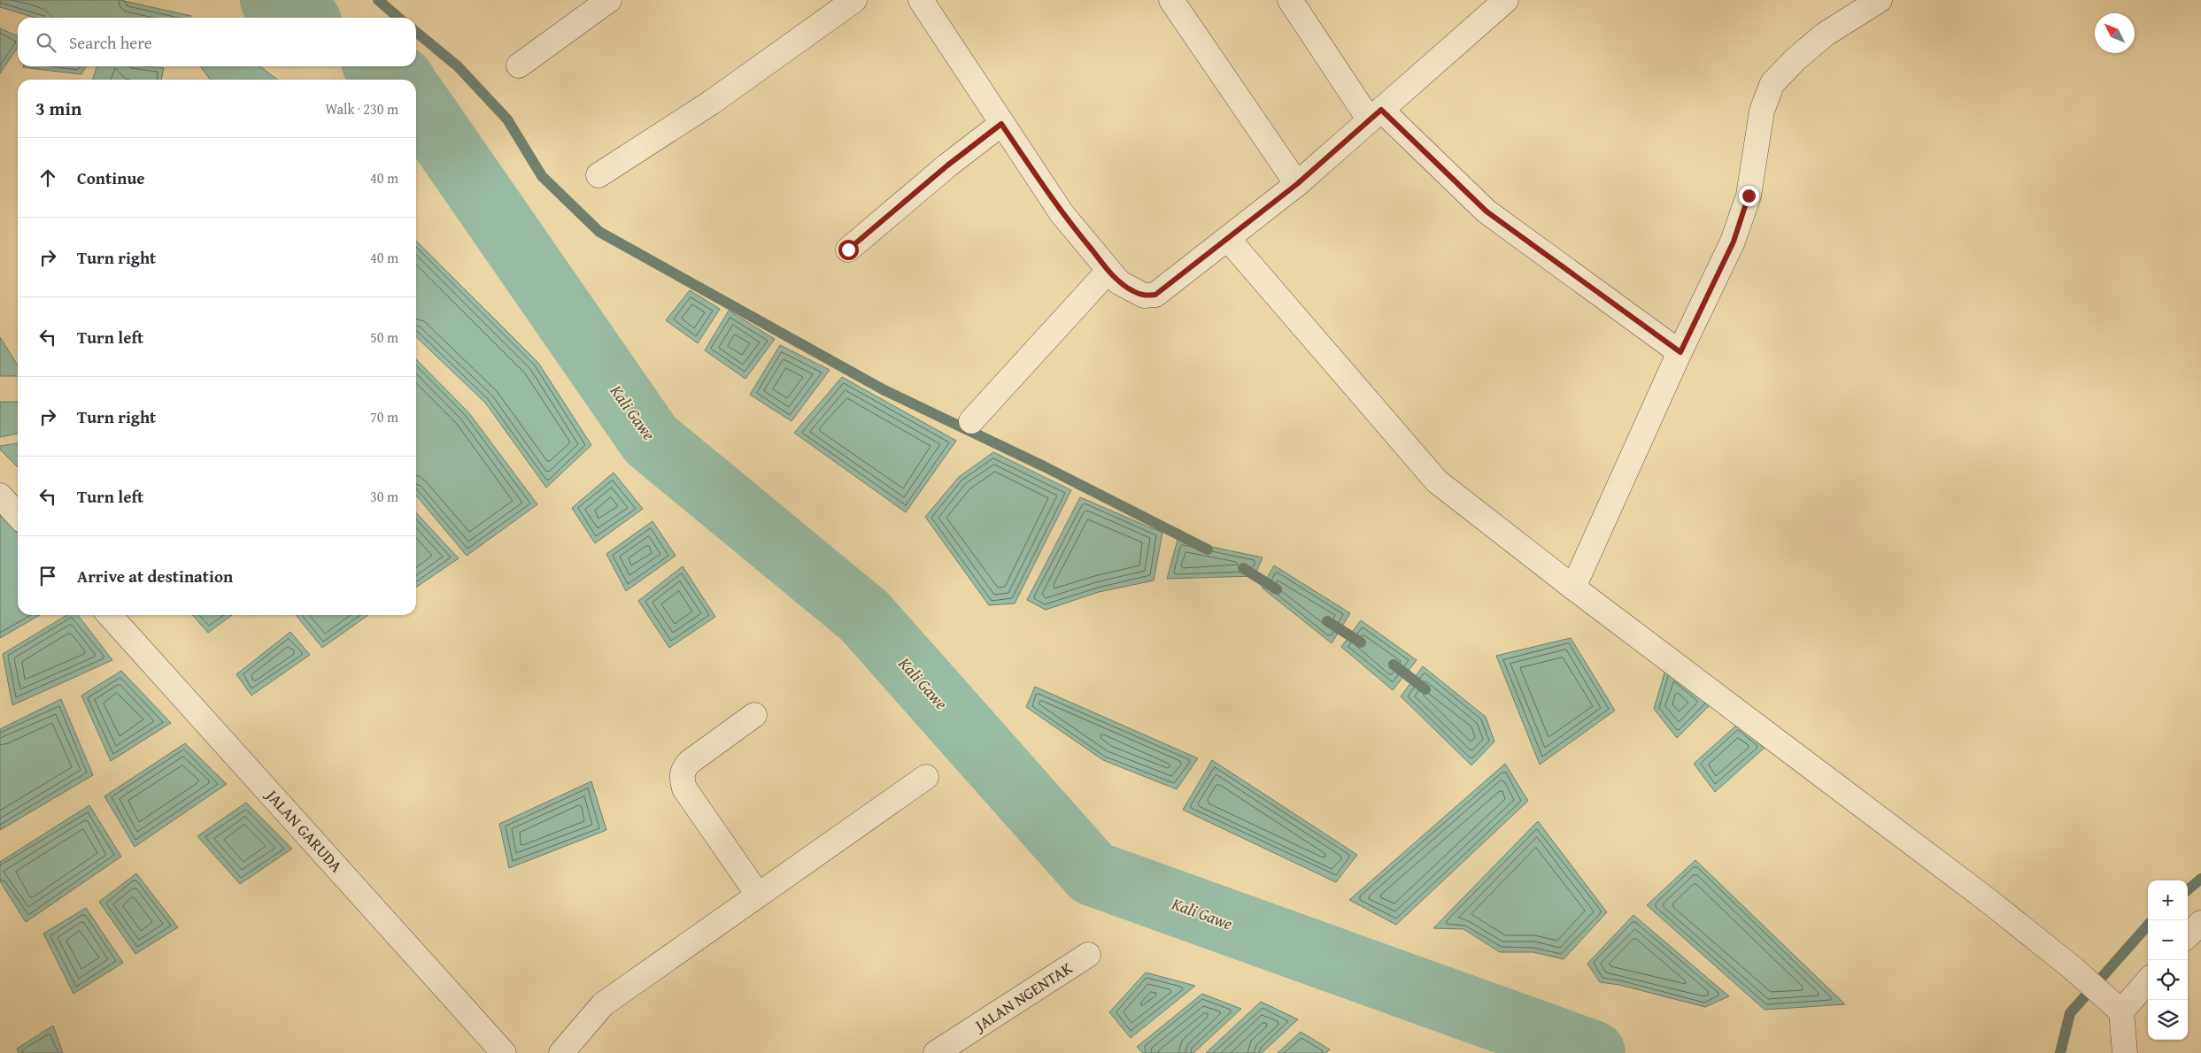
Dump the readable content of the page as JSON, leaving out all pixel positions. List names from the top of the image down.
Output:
{
  "streets": {
    "street": ["JALAN GARUDA", "JALAN NGENTAK"]
  },
  "water": ["Kali Gawe"],
  "north": "top left",
  "page": {
    "search": "Search here",
    "heading": ["3 min", "Walk · 230 m"],
    "list": [
      ["Continue", "40 m"],
      ["Turn right", "40 m"],
      ["Turn left", "50 m"],
      ["Turn right", "70 m"],
      ["Turn left", "30 m"],
      "Arrive at destination"
    ],
    "map_buttons": ["+", "−"]
  }
}
